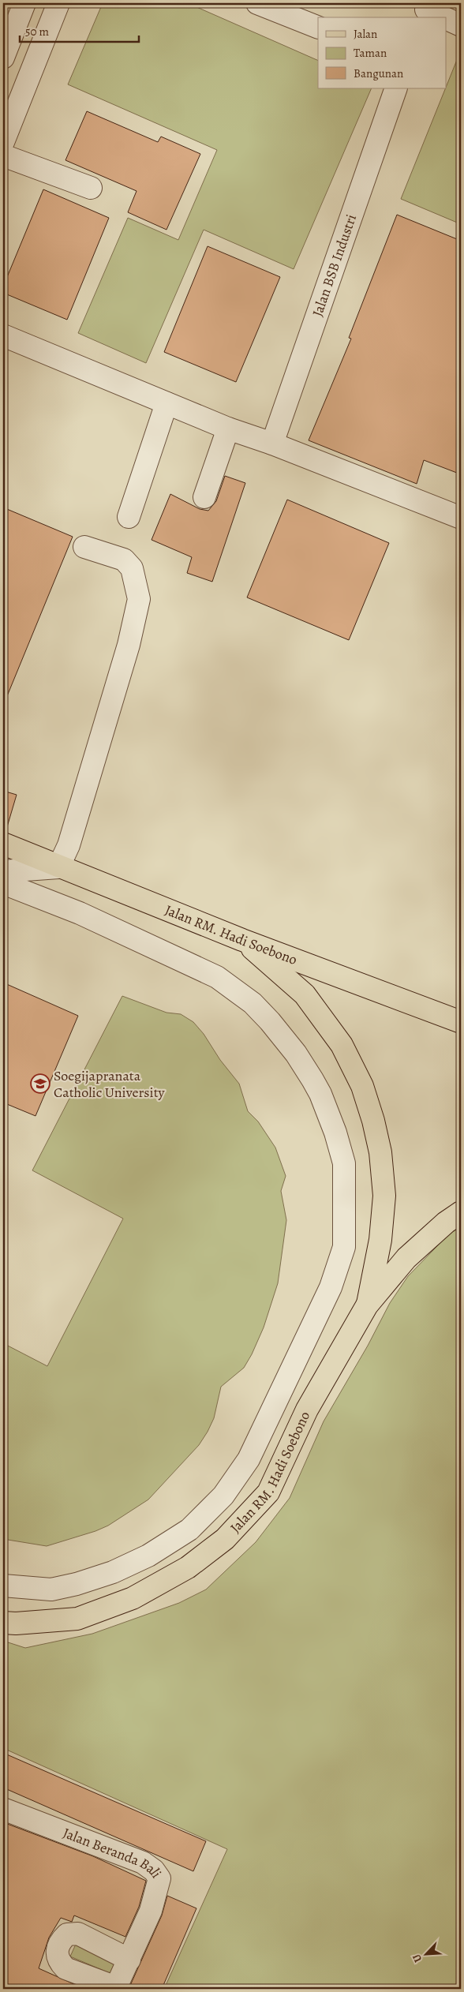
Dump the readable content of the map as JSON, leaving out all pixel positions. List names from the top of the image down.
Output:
{
  "streets": {
    "main road": ["Jalan RM. Hadi Soebono"],
    "street": ["Jalan BSB Industri", "Jalan Beranda Bali"]
  },
  "places": {
    "school or university": ["Soegijapranata Catholic University"]
  },
  "legend": ["Jalan", "Taman", "Bangunan"],
  "scale_bar": "50 m",
  "north": "bottom left"
}
